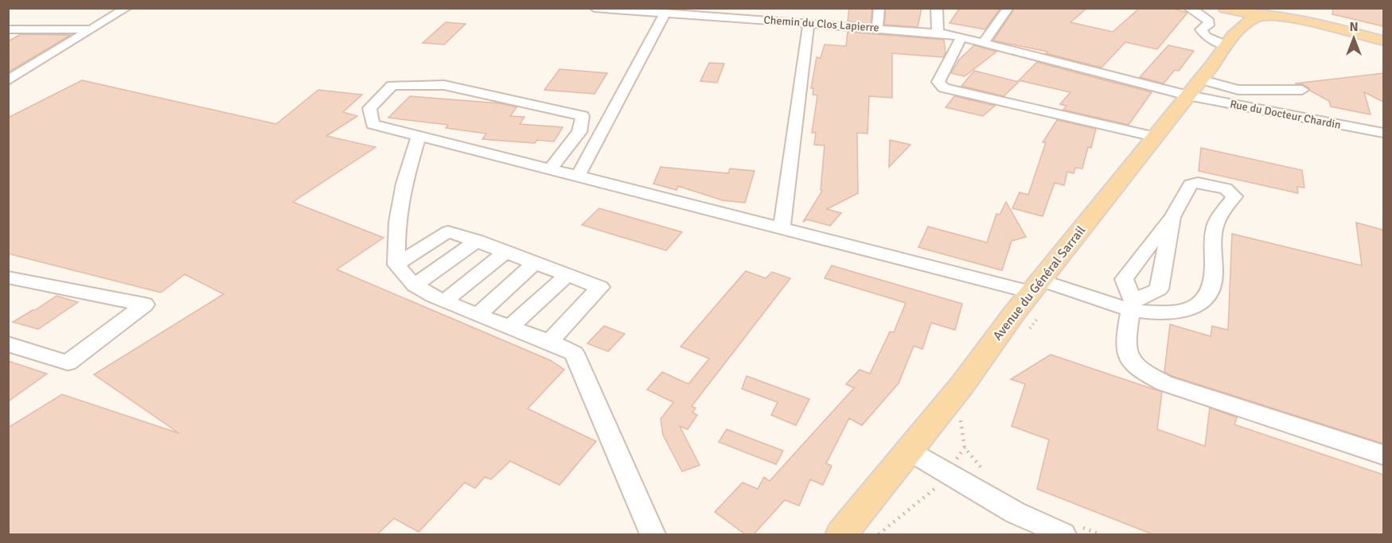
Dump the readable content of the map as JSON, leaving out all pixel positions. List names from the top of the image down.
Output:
{
  "streets": {
    "main road": ["Avenue du Général Sarrail"],
    "street": ["Chemin du Clos Lapierre", "Rue du Docteur Chardin"]
  },
  "crossings": [
    ["Chemin du Clos Lapierre", "Rue du Docteur Chardin"],
    ["Chemin du Clos Lapierre", "Avenue du Général Sarrail"],
    ["Rue du Docteur Chardin", "Avenue du Général Sarrail"]
  ],
  "north": "top"
}
